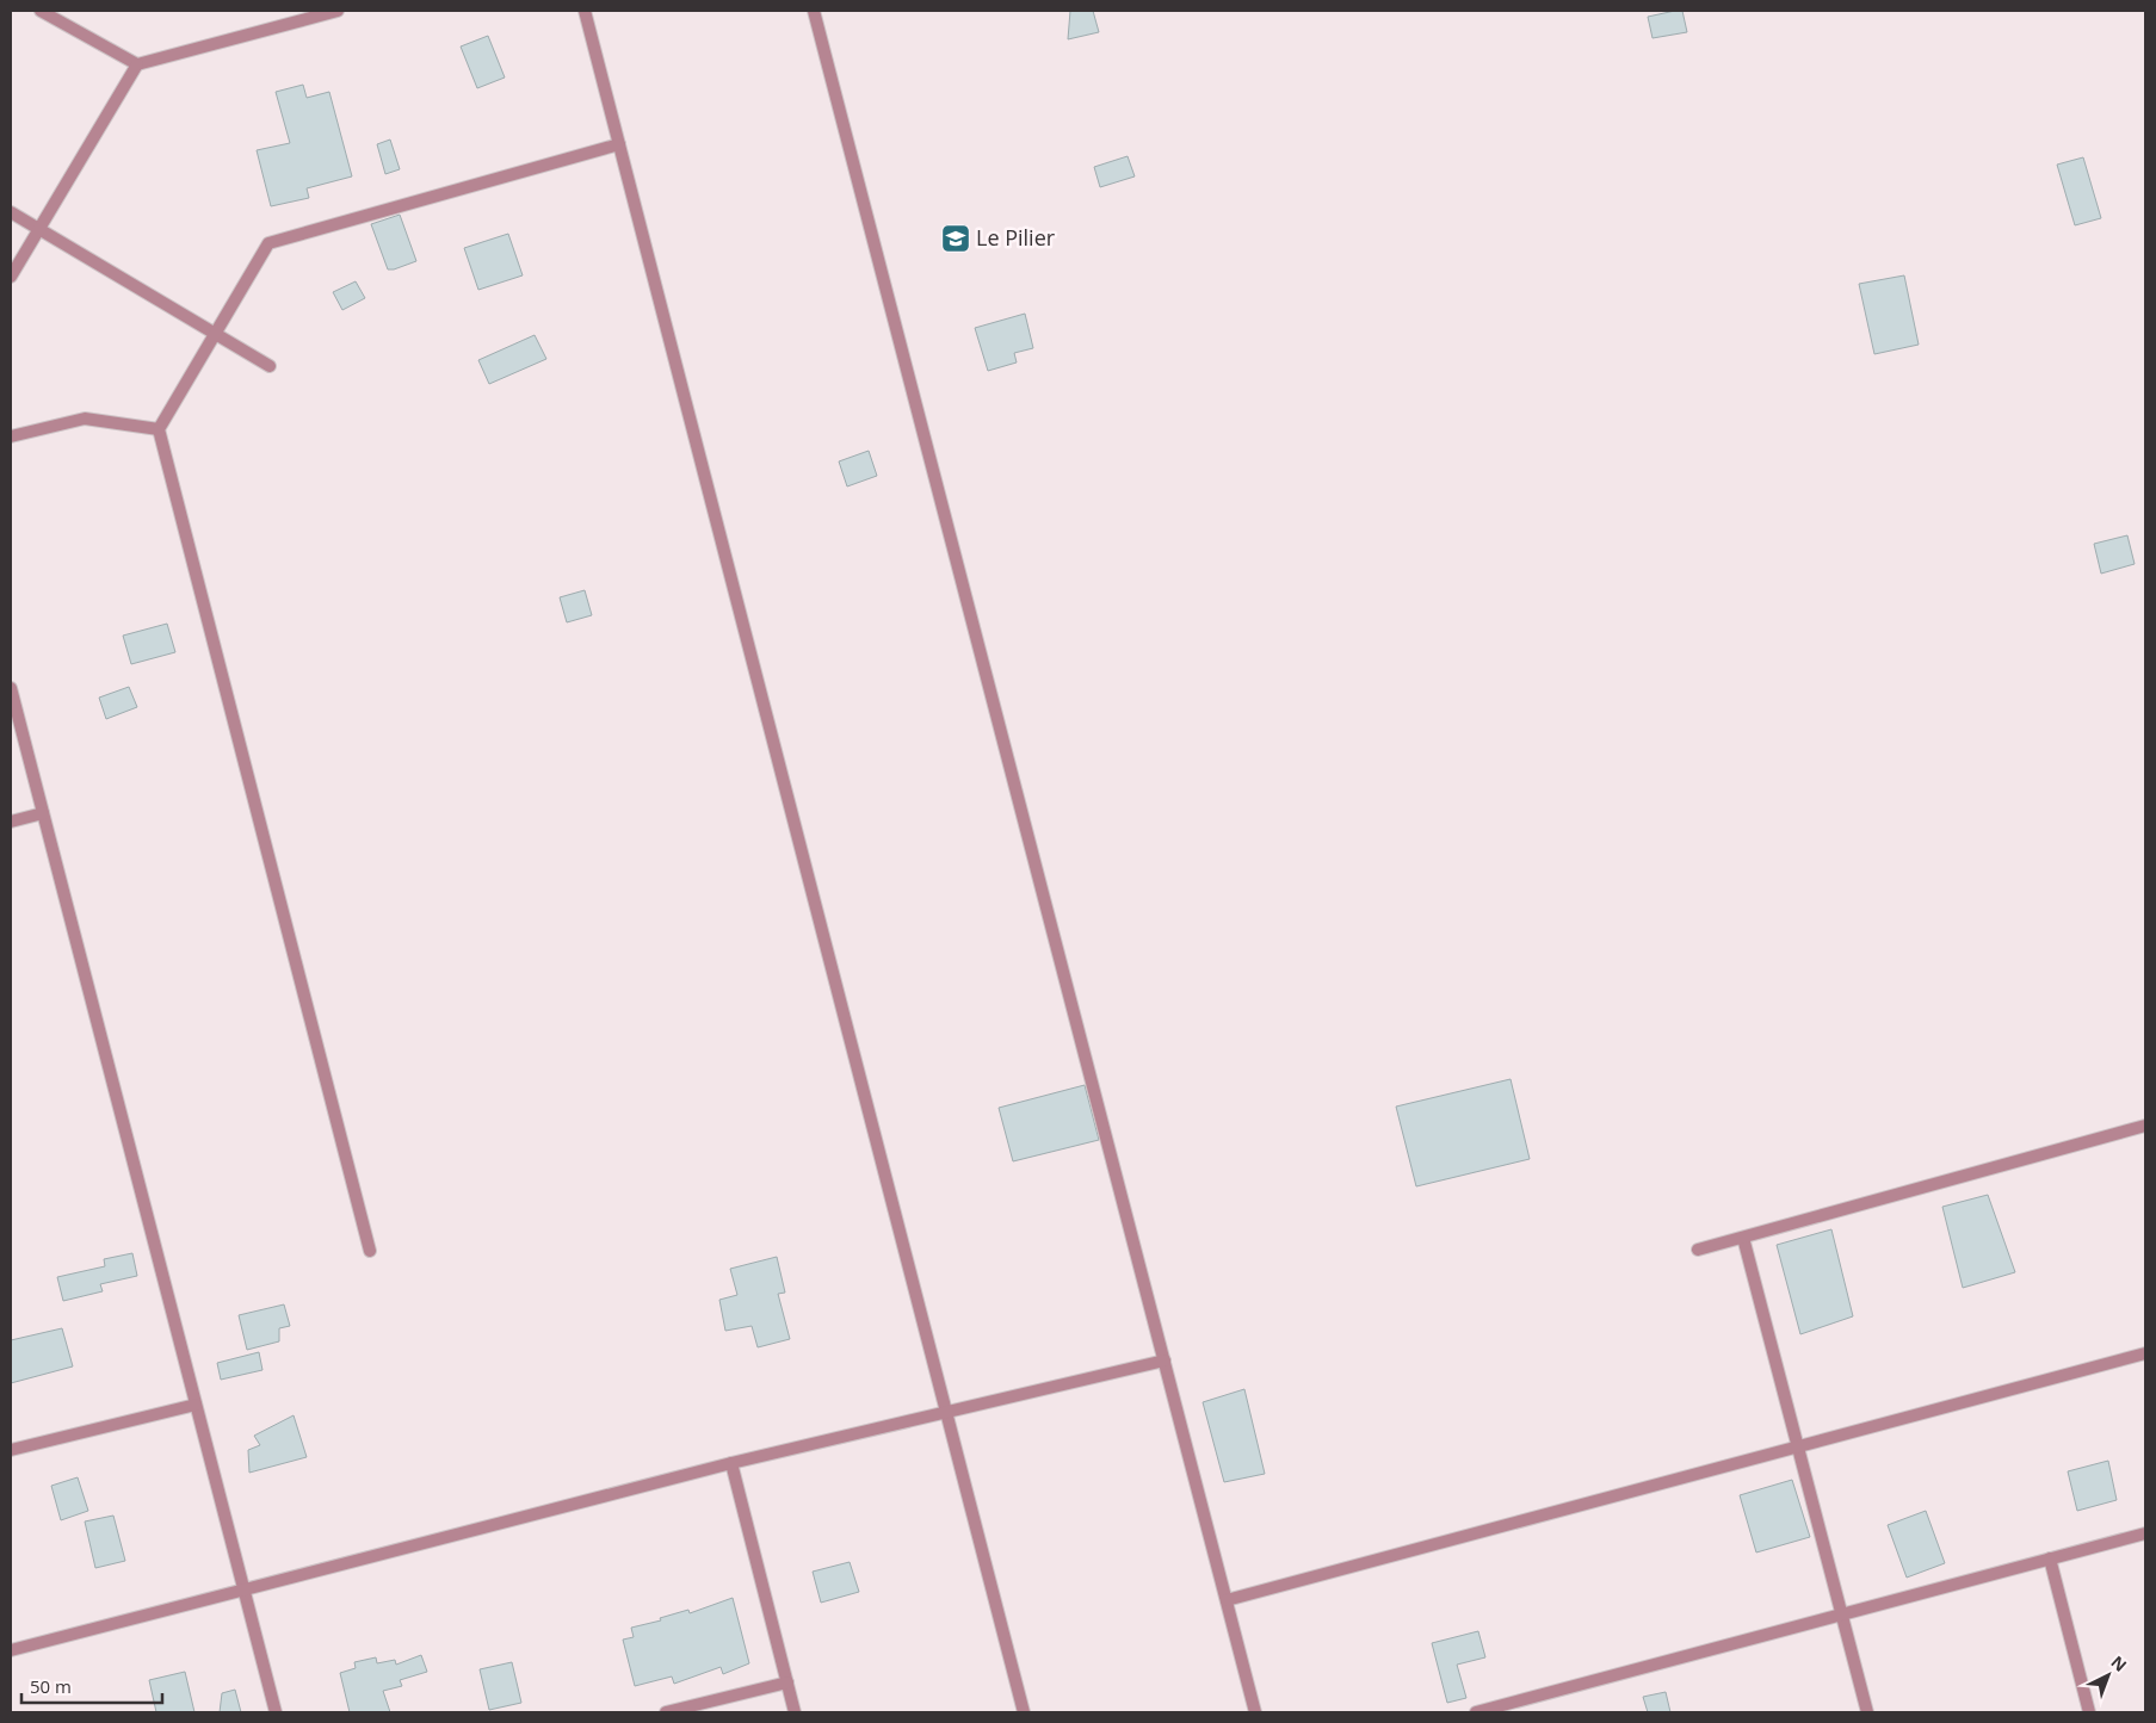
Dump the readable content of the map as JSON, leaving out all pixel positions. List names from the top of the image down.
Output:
{
  "places": {
    "school or university": ["Le Pilier"]
  },
  "scale_bar": "50 m",
  "north": "top right"
}
